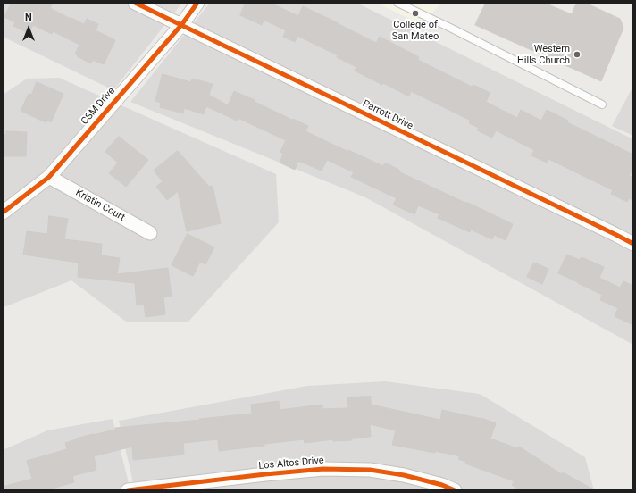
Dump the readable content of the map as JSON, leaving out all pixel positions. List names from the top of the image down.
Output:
{
  "streets": {
    "street": [
      "CSM Drive",
      "Parrott Drive",
      "Kristin Court",
      "Los Altos Drive"
    ]
  },
  "crossings": [
    ["CSM Drive", "Parrott Drive"],
    ["CSM Drive", "Kristin Court"]
  ],
  "places": ["College of San Mateo", "Western Hills Church"],
  "north": "top"
}
